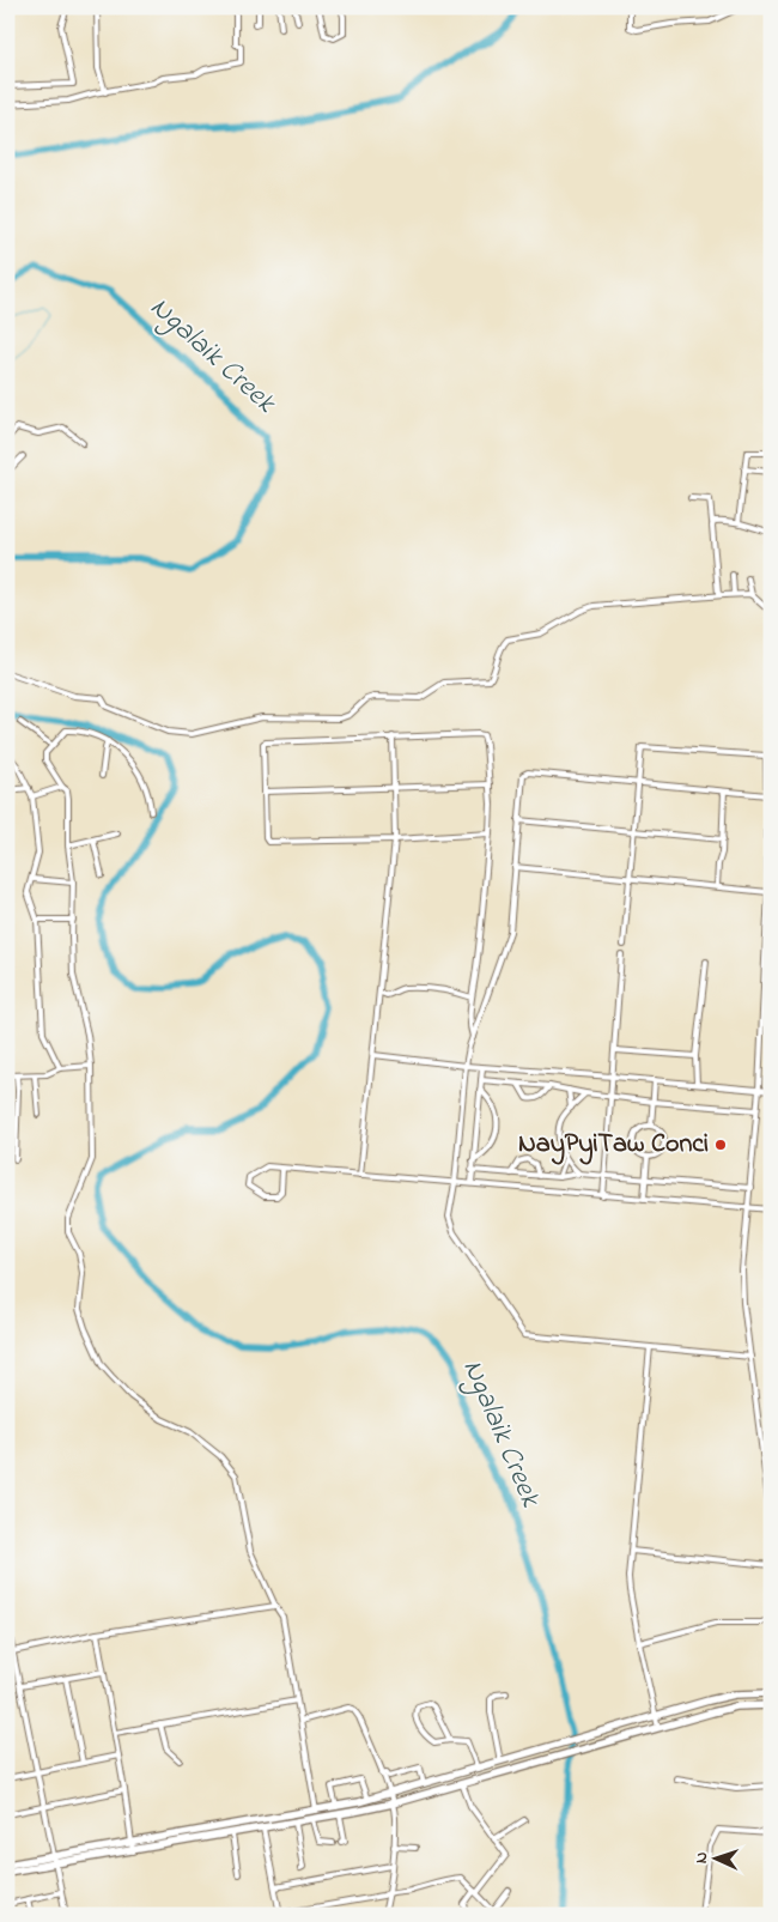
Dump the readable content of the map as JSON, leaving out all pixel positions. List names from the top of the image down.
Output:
{
  "water": ["Ngalaik Creek"],
  "places": ["NayPyiTaw Conci"],
  "north": "left"
}
